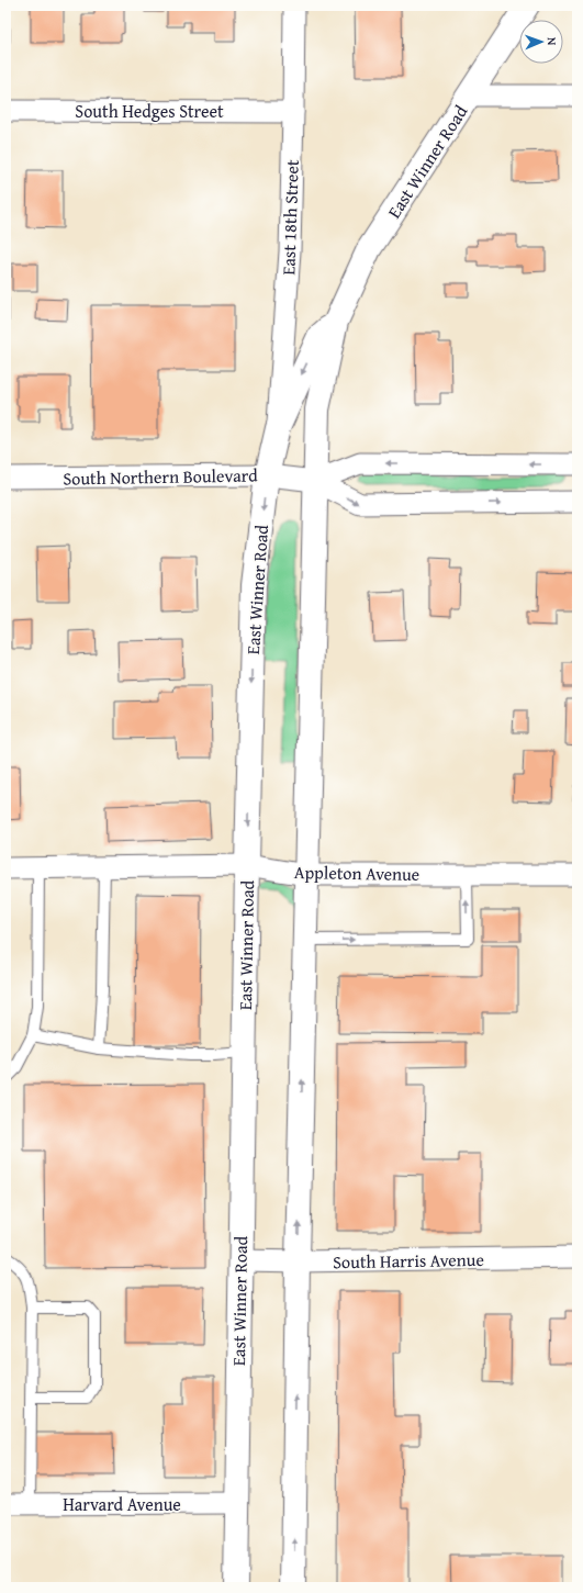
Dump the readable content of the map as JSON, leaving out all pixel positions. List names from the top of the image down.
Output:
{
  "streets": {
    "street": [
      "South Hedges Street",
      "East Winner Road",
      "East 18th Street",
      "South Northern Boulevard",
      "Appleton Avenue",
      "South Harris Avenue",
      "Harvard Avenue"
    ]
  },
  "crossings": [
    ["South Hedges Street", "East 18th Street"],
    ["East Winner Road", "East 18th Street"],
    ["East Winner Road", "South Northern Boulevard"],
    ["East Winner Road", "Appleton Avenue"],
    ["East Winner Road", "South Harris Avenue"],
    ["East Winner Road", "Harvard Avenue"]
  ],
  "north": "right"
}
